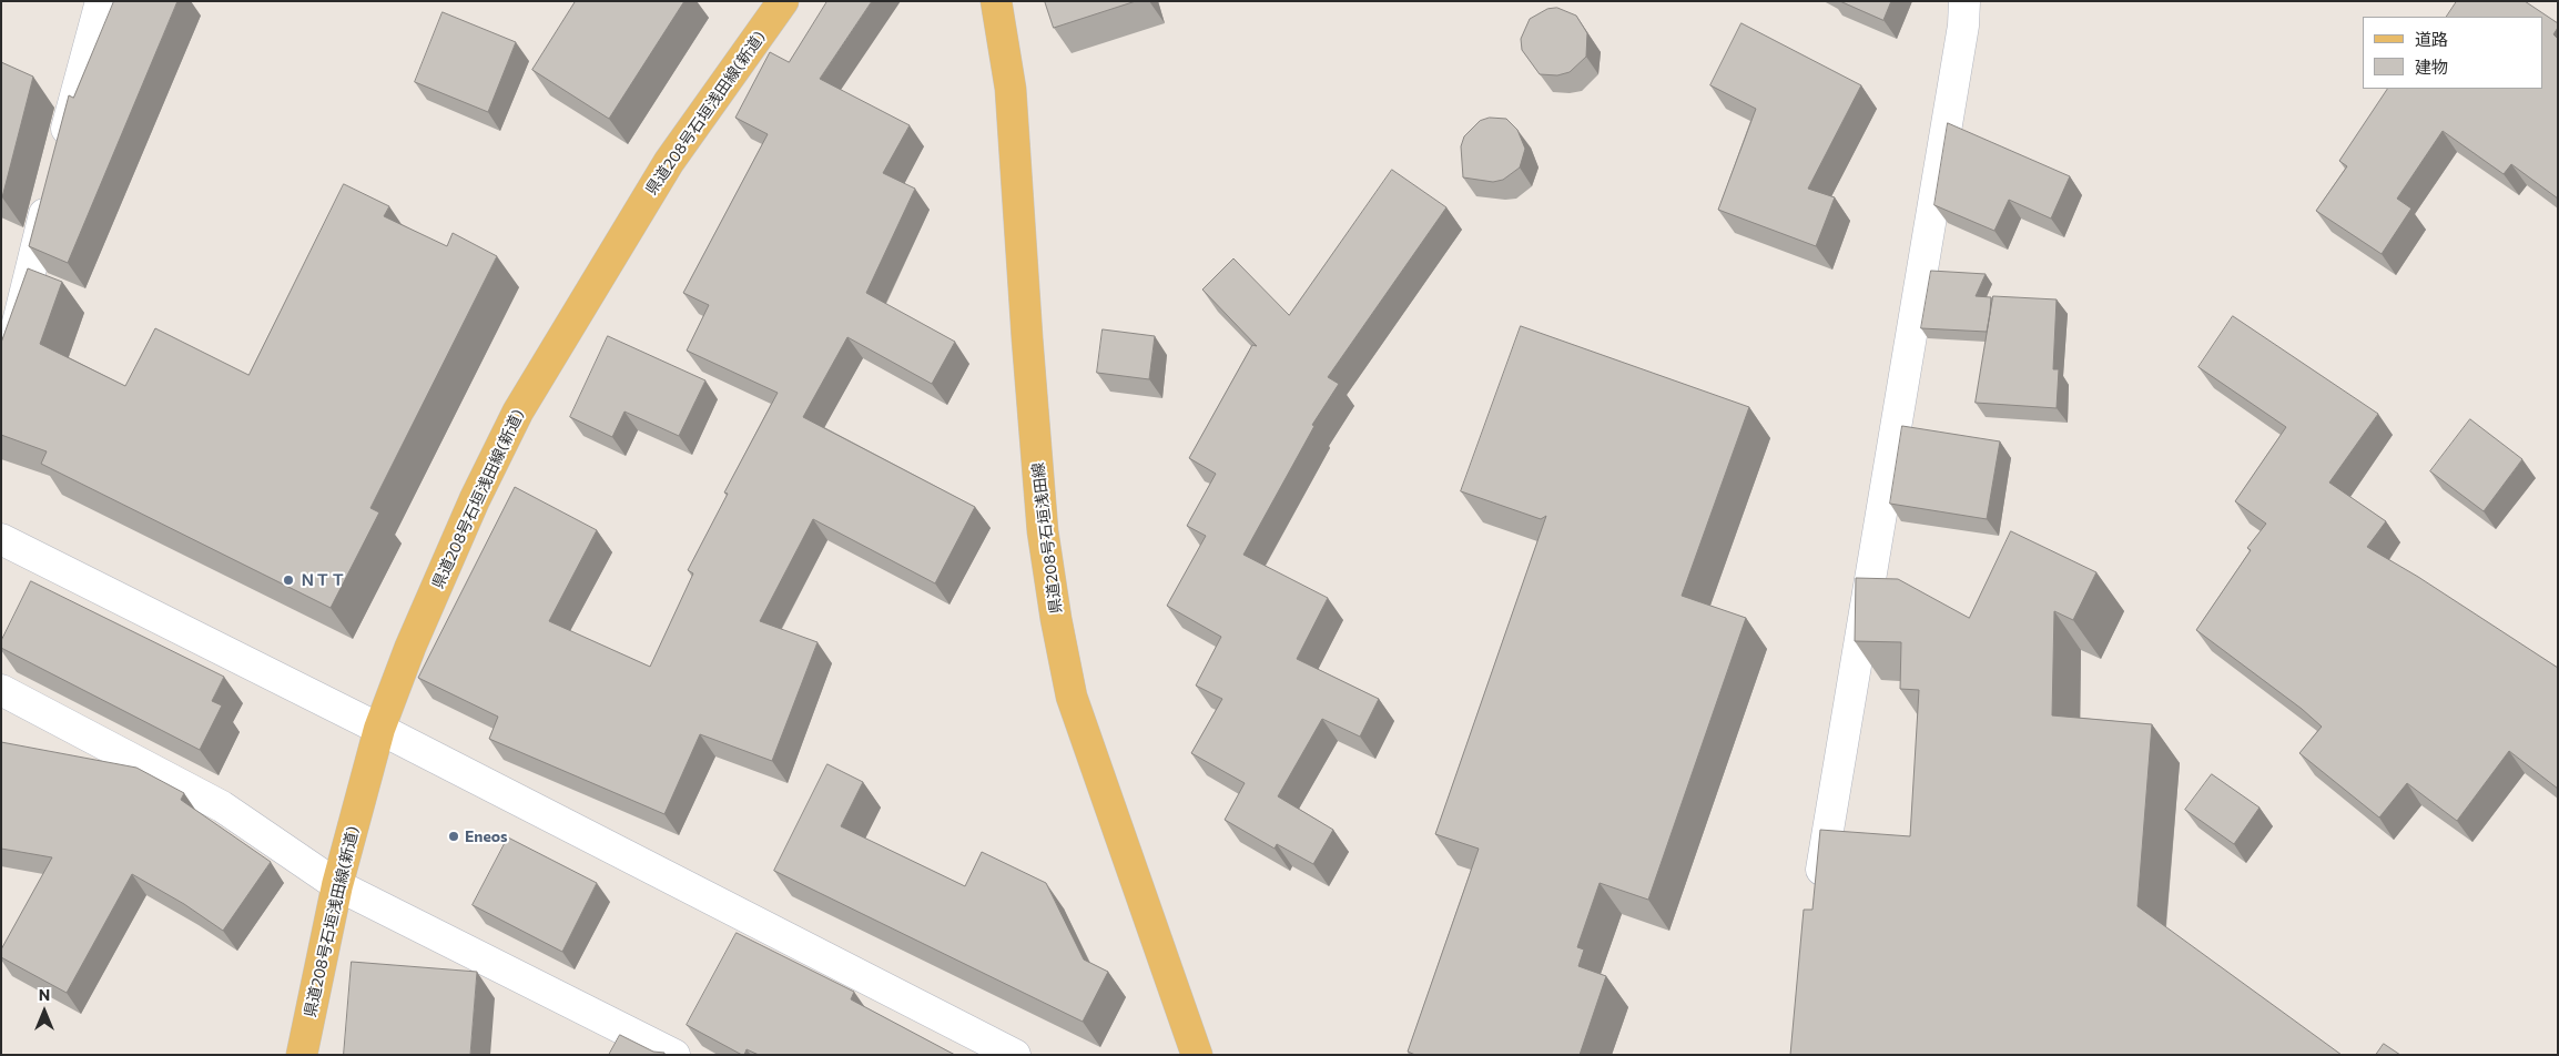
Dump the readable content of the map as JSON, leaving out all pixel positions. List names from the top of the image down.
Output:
{
  "streets": {
    "main road": ["県道208号石垣浅田線(新道)", "県道208号石垣浅田線"]
  },
  "places": ["ＮＴＴ", "Eneos"],
  "legend": ["道路", "建物"],
  "north": "top"
}
